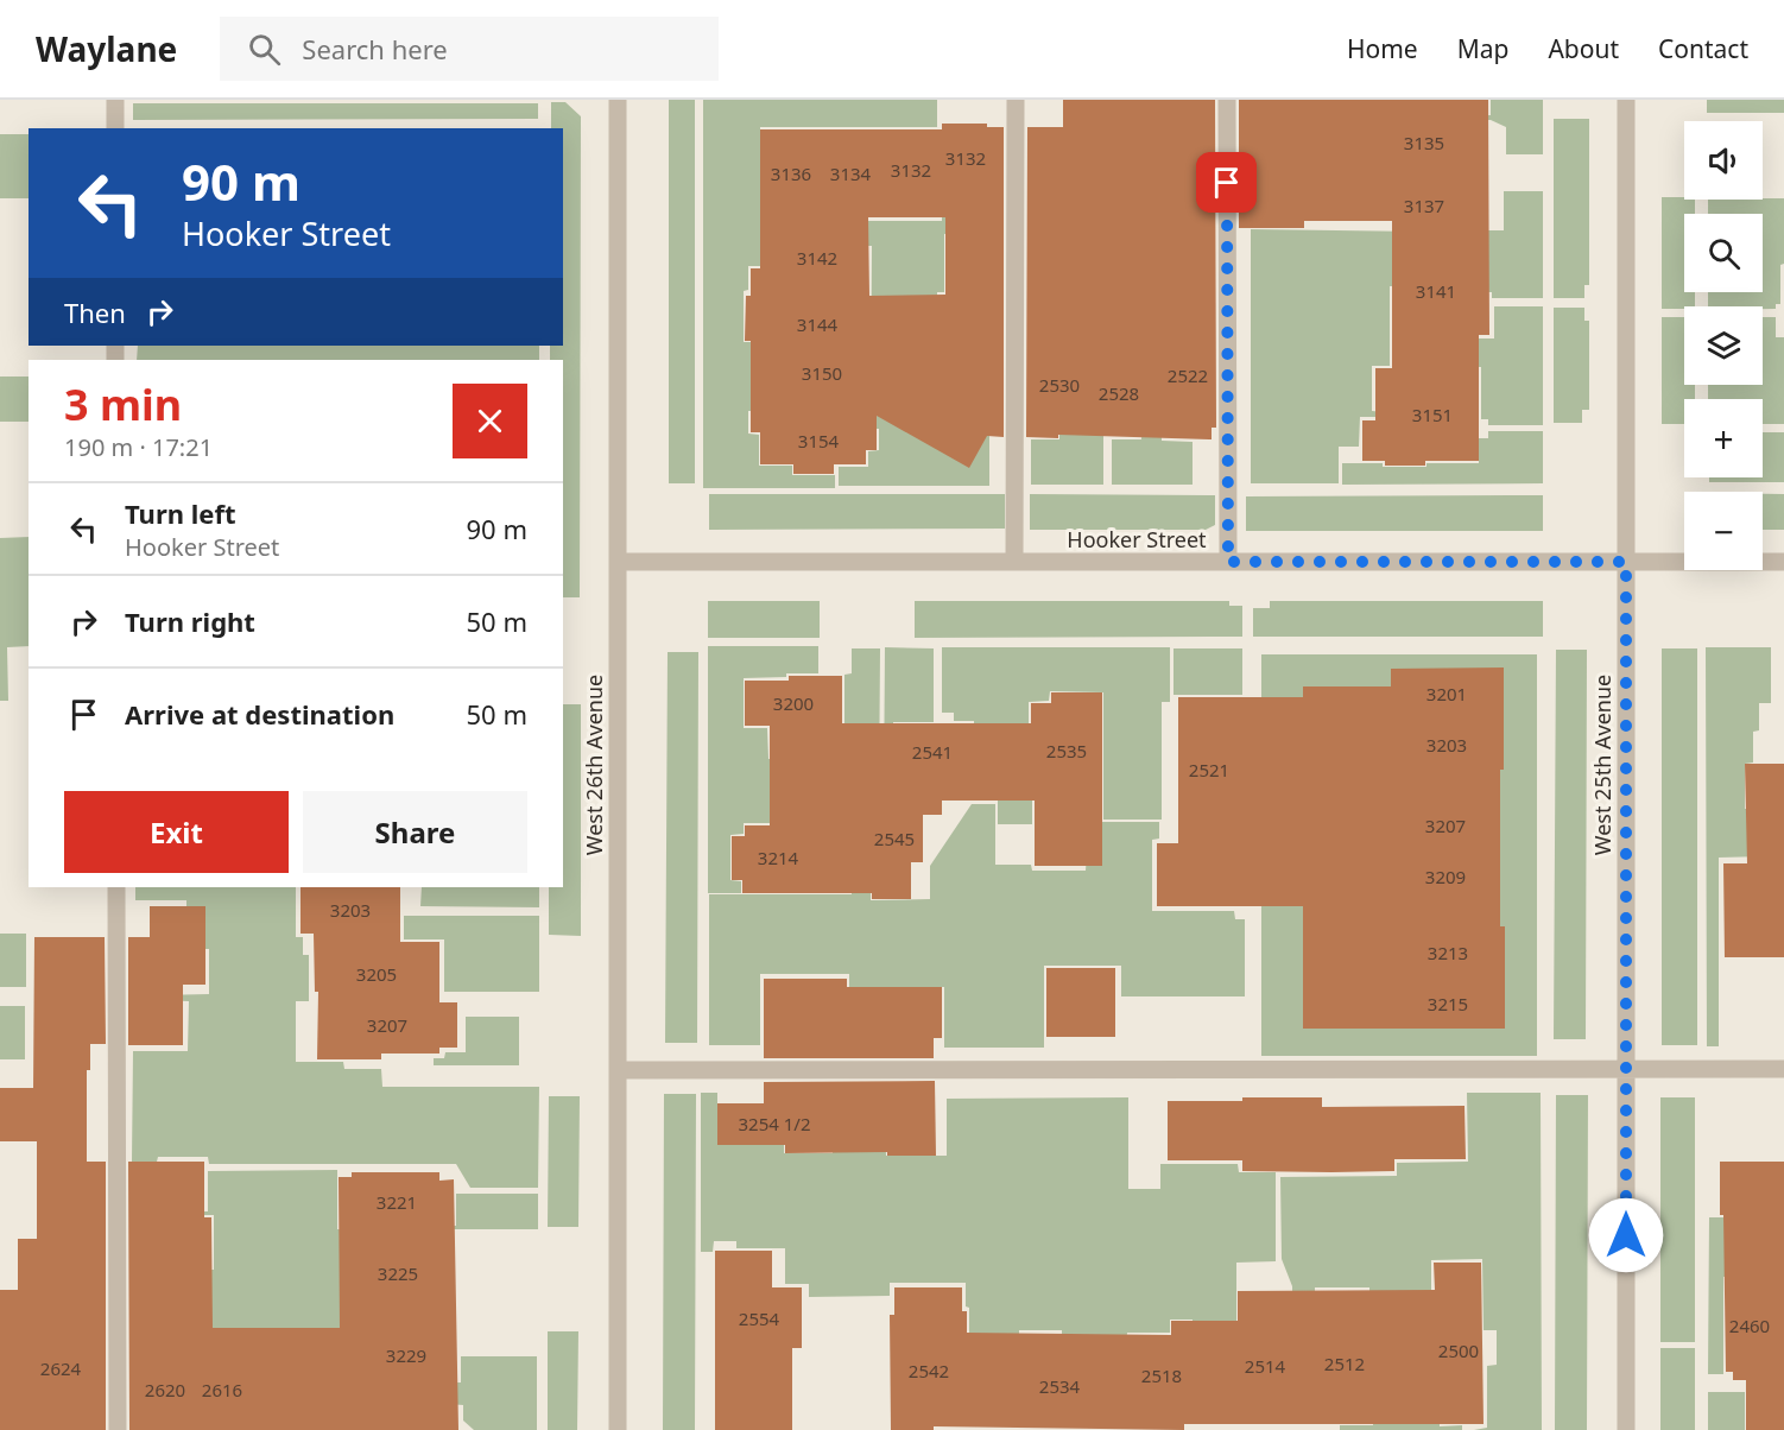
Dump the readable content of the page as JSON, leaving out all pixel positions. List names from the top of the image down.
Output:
{
  "streets": {
    "street": ["Hooker Street", "West 26th Avenue", "West 25th Avenue"]
  },
  "crossings": [
    ["Hooker Street", "West 26th Avenue"],
    ["Hooker Street", "West 25th Avenue"]
  ],
  "house_numbers": [
    "3135",
    "3132",
    "3132",
    "3136",
    "3134",
    "3137",
    "3142",
    "3141",
    "3144",
    "3150",
    "2522",
    "2530",
    "2528",
    "3151",
    "3154",
    "3201",
    "3200",
    "3203",
    "2535",
    "2541",
    "2521",
    "3207",
    "2545",
    "3214",
    "3209",
    "3203",
    "3213",
    "3205",
    "3215",
    "3207",
    "3254 1/2",
    "3221",
    "3225",
    "2554",
    "2460",
    "2500",
    "3229",
    "2512",
    "2514",
    "2624",
    "2542",
    "2518",
    "2534",
    "2620",
    "2616"
  ],
  "page": {
    "header": "Waylane",
    "search": "Search here",
    "nav": [
      "Home",
      "Map",
      "About",
      "Contact"
    ],
    "map_buttons": ["+", "−"],
    "turn": ["90 m", "Hooker Street"],
    "then": "Then",
    "heading": ["3 min", "190 m · 17:21"],
    "list": [
      {
        "name": "Turn left",
        "note": "Hooker Street",
        "value": "90 m"
      },
      {
        "name": "Turn right",
        "value": "50 m"
      },
      {
        "name": "Arrive at destination",
        "value": "50 m"
      }
    ],
    "buttons": ["Exit", "Share"]
  }
}
